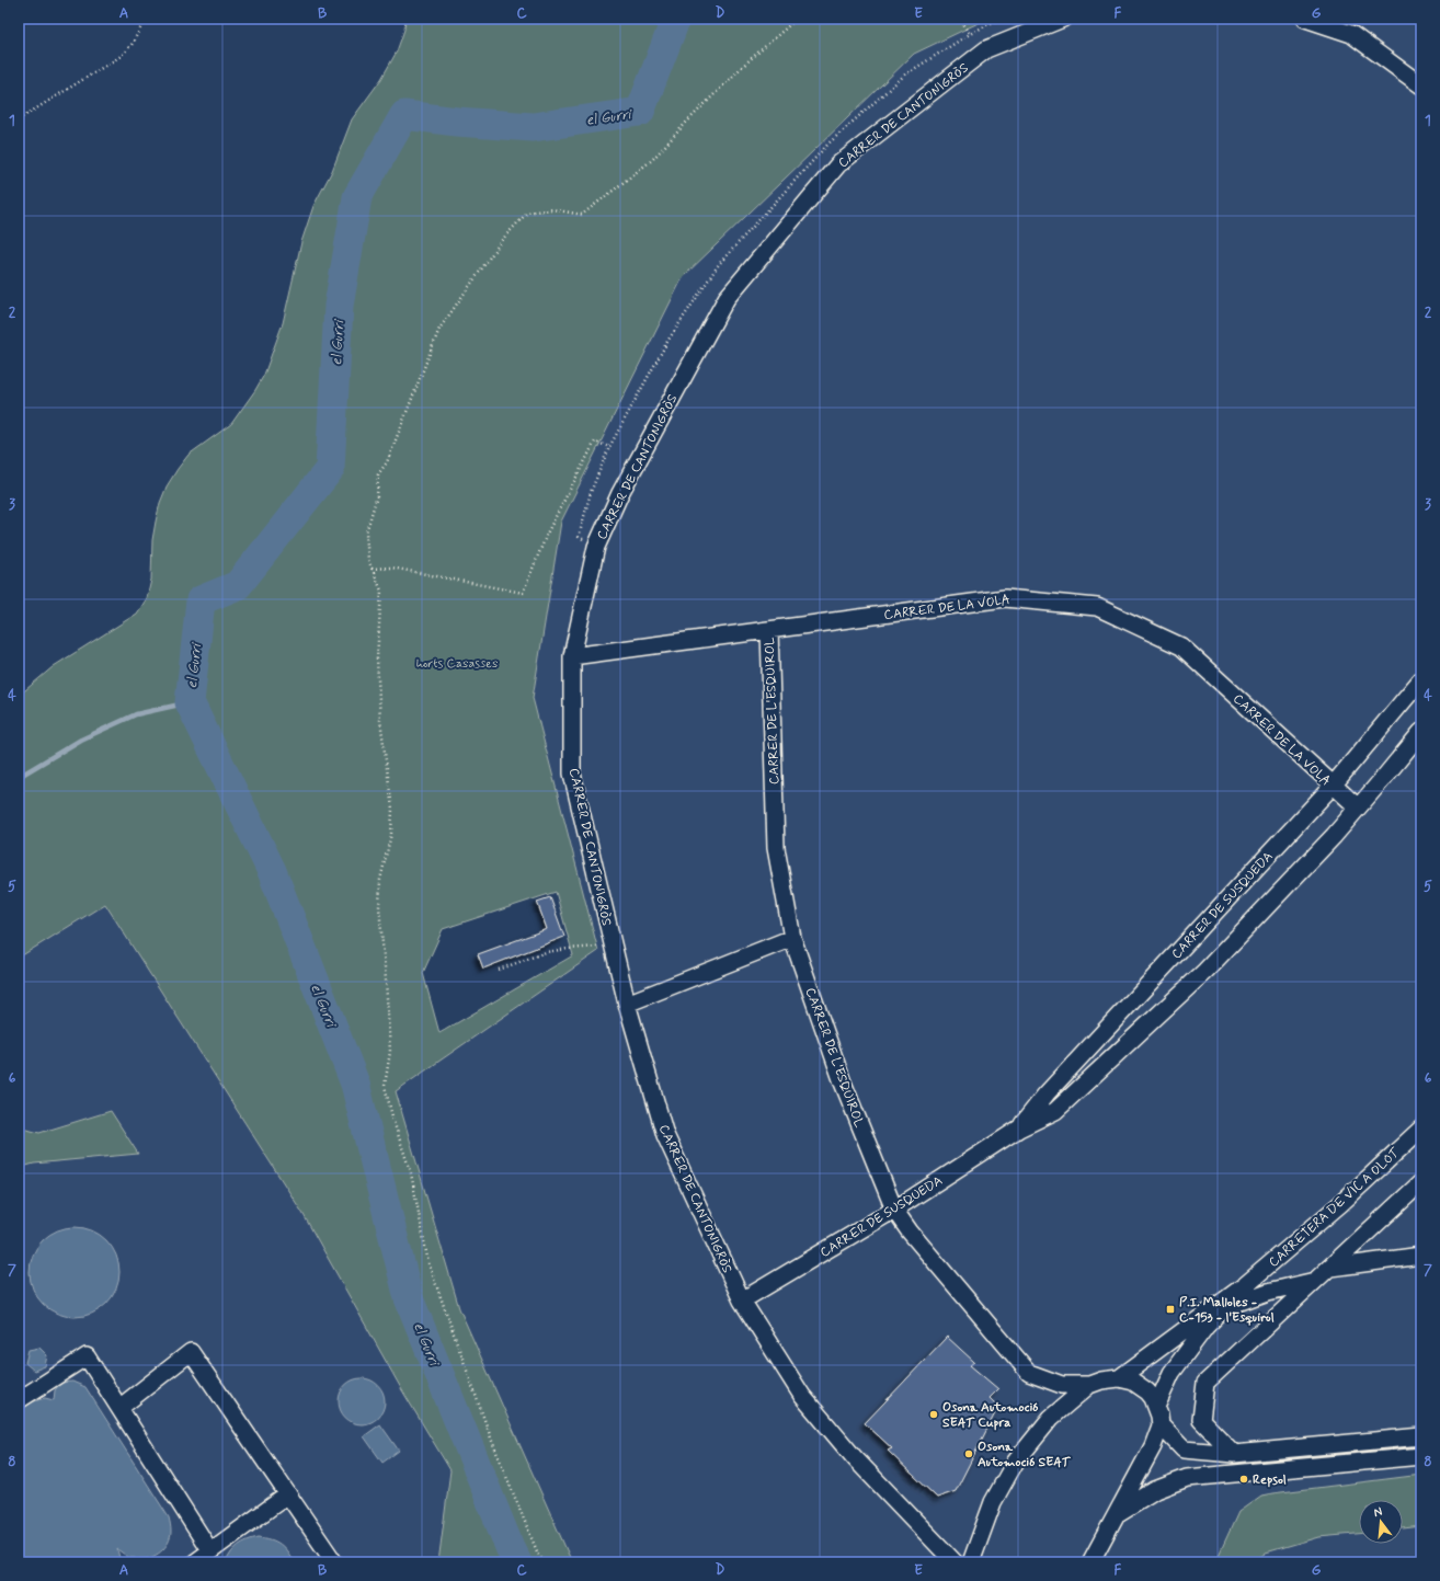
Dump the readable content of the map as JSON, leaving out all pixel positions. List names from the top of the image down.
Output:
{
  "streets": {
    "street": [
      "CARRER DE CANTONIGRÒS",
      "CARRER DE LA VOLA",
      "CARRER DE L'ESQUIROL",
      "CARRER DE SUSQUEDA",
      "CARRETERA DE VIC A OLOT"
    ]
  },
  "crossings": [
    ["CARRER DE CANTONIGRÒS", "CARRER DE LA VOLA"],
    ["CARRER DE CANTONIGRÒS", "CARRER DE SUSQUEDA"],
    ["CARRER DE LA VOLA", "CARRER DE L'ESQUIROL"],
    ["CARRER DE LA VOLA", "CARRER DE SUSQUEDA"],
    ["CARRER DE L'ESQUIROL", "CARRER DE SUSQUEDA"]
  ],
  "water": ["el Gurri"],
  "parks": ["horts Casasses"],
  "places": {
    "transit": ["P.I. Malloles - C-153 - l'Esquirol"],
    "other": ["Osona Automoció SEAT Cupra", "Osona Automoció SEAT", "Repsol"]
  },
  "north": "top",
  "grid": {
    "columns": [
      "A",
      "B",
      "C",
      "D",
      "E",
      "F",
      "G"
    ],
    "rows": [
      "1",
      "2",
      "3",
      "4",
      "5",
      "6",
      "7",
      "8"
    ]
  }
}
